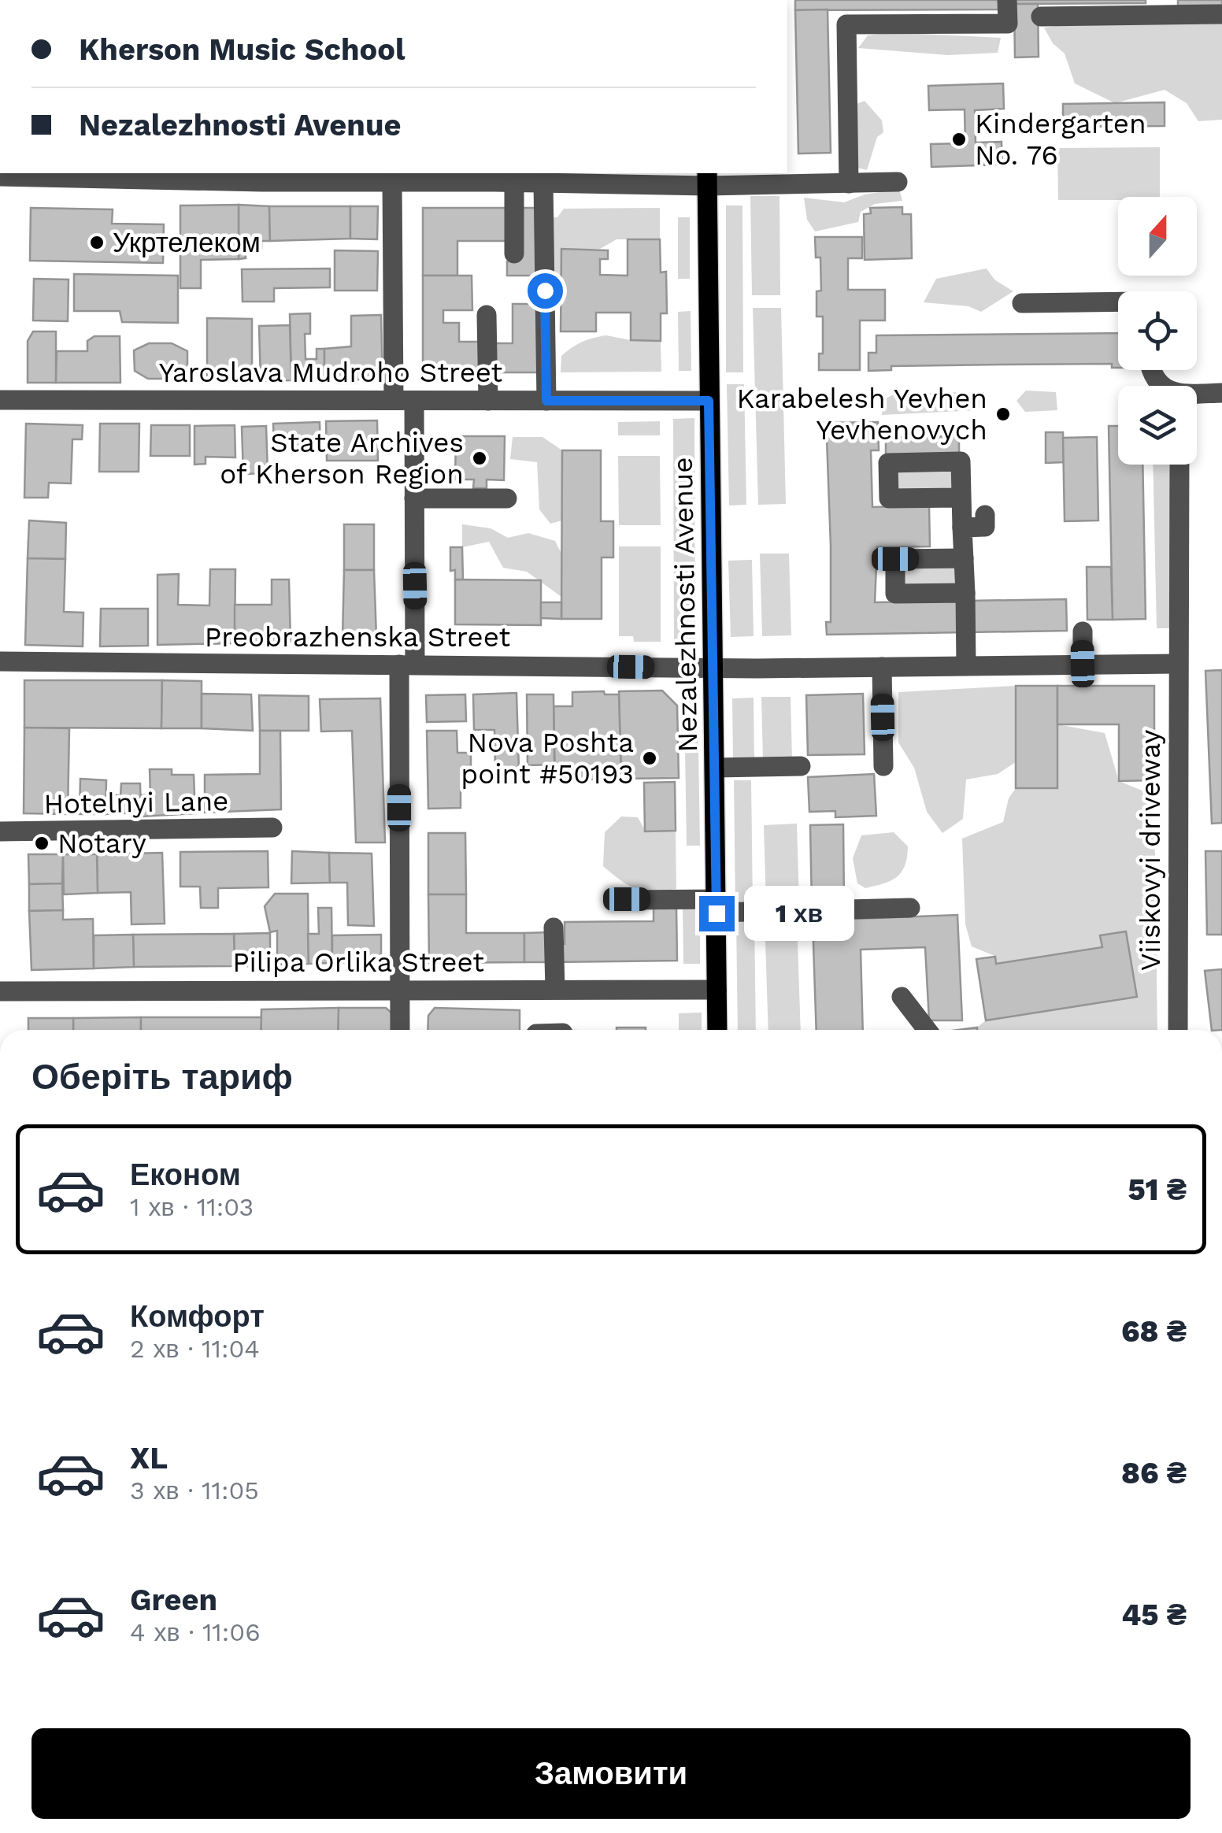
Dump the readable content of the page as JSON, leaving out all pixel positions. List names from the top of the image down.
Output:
{
  "streets": {
    "main road": ["Nezalezhnosti Avenue"],
    "street": [
      "Yaroslava Mudroho Street",
      "Preobrazhenska Street",
      "Hotelnyi Lane",
      "Viiskovyi driveway",
      "Pilipa Orlika Street"
    ]
  },
  "crossings": [
    ["Yaroslava Mudroho Street", "Nezalezhnosti Avenue"],
    ["Nezalezhnosti Avenue", "Preobrazhenska Street"],
    ["Nezalezhnosti Avenue", "Pilipa Orlika Street"],
    ["Preobrazhenska Street", "Viiskovyi driveway"]
  ],
  "places": [
    "Kindergarten No. 76",
    "Укртелеком",
    "Karabelesh Yevhen Yevhenovych",
    "State Archives of Kherson Region",
    "Nova Poshta point #50193",
    "Notary"
  ],
  "north": "top",
  "page": {
    "banner": ["Kherson Music School", "Nezalezhnosti Avenue"],
    "bubble": "1 хв",
    "heading": "Оберіть тариф",
    "list": [
      {
        "name": "Економ",
        "note": "1 хв · 11:03",
        "value": "51 ₴"
      },
      {
        "name": "Комфорт",
        "note": "2 хв · 11:04",
        "value": "68 ₴"
      },
      {
        "name": "XL",
        "note": "3 хв · 11:05",
        "value": "86 ₴"
      },
      {
        "name": "Green",
        "note": "4 хв · 11:06",
        "value": "45 ₴"
      }
    ],
    "buttons": "Замовити"
  }
}
